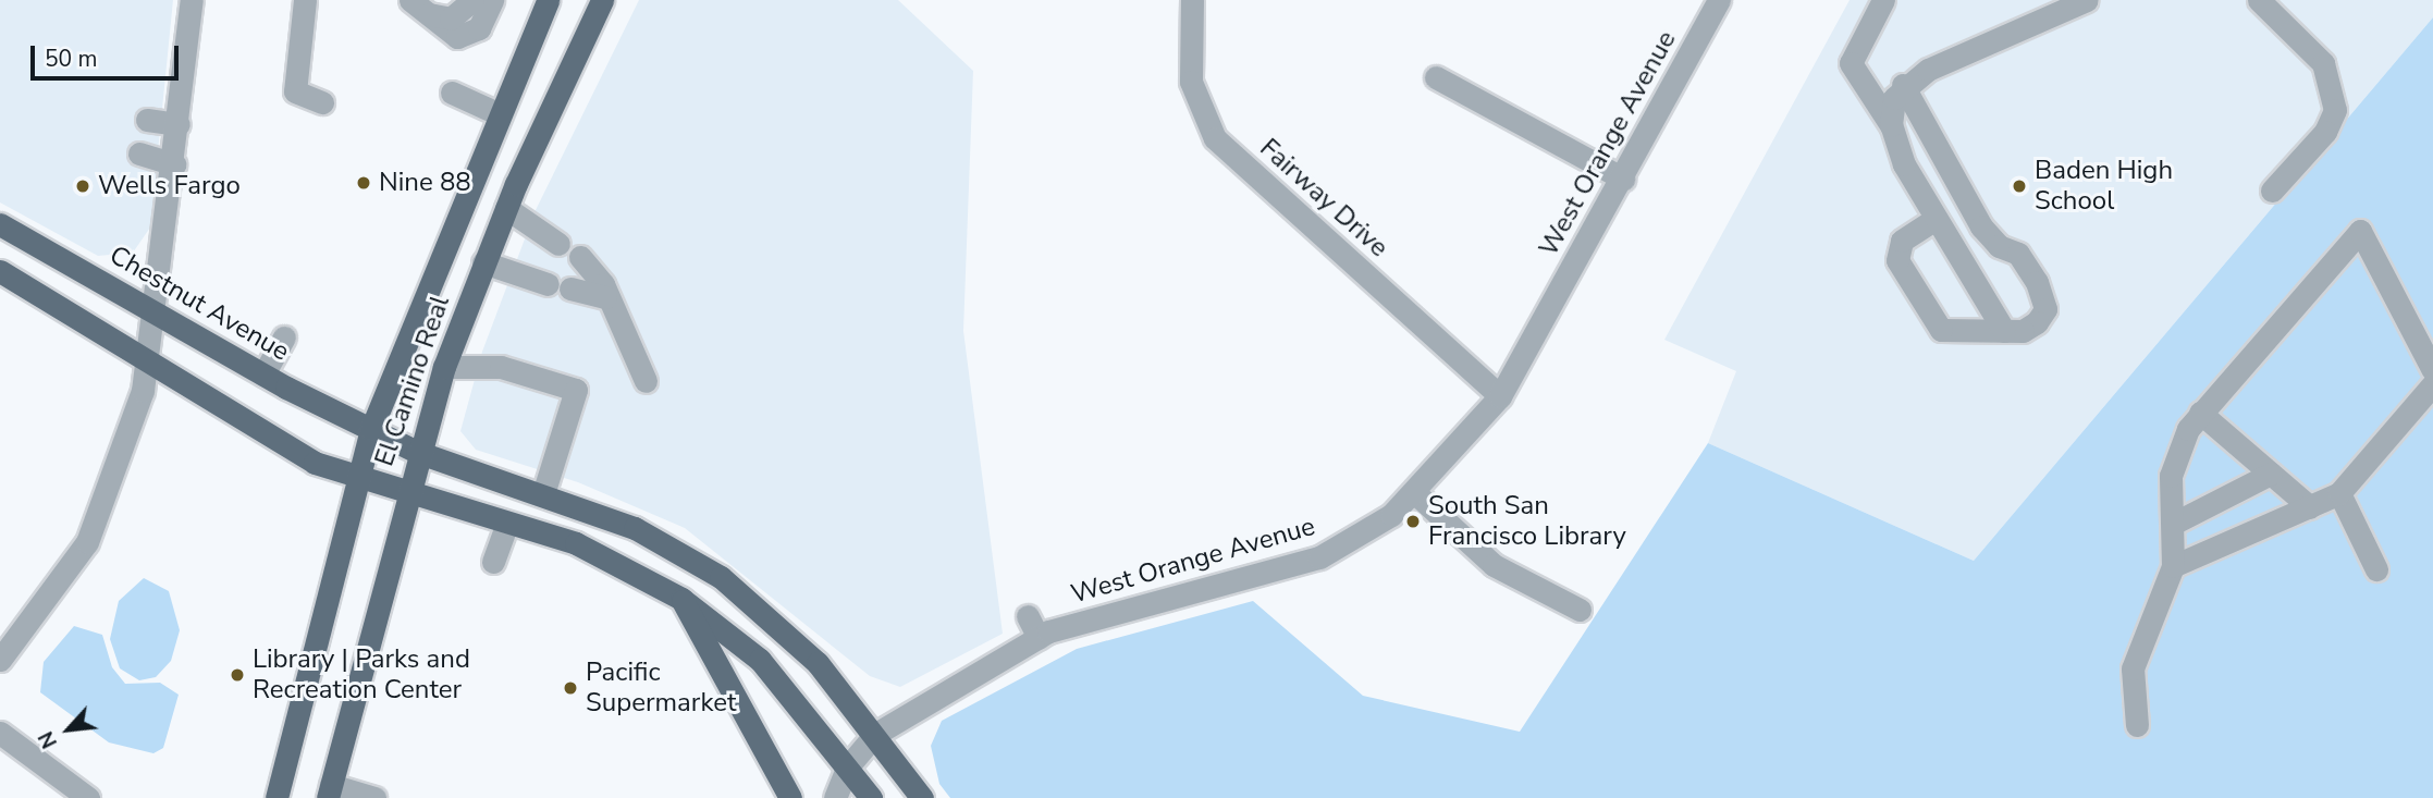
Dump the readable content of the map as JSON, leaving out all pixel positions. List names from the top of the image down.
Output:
{
  "streets": {
    "main road": ["Chestnut Avenue", "El Camino Real"],
    "street": ["West Orange Avenue", "Fairway Drive"]
  },
  "crossings": [
    ["West Orange Avenue", "Fairway Drive"],
    ["West Orange Avenue", "Chestnut Avenue"],
    ["Chestnut Avenue", "El Camino Real"]
  ],
  "places": [
    "Nine 88",
    "Wells Fargo",
    "Baden High School",
    "South San Francisco Library",
    "Library | Parks and Recreation Center",
    "Pacific Supermarket"
  ],
  "scale_bar": "50 m",
  "north": "bottom left"
}
